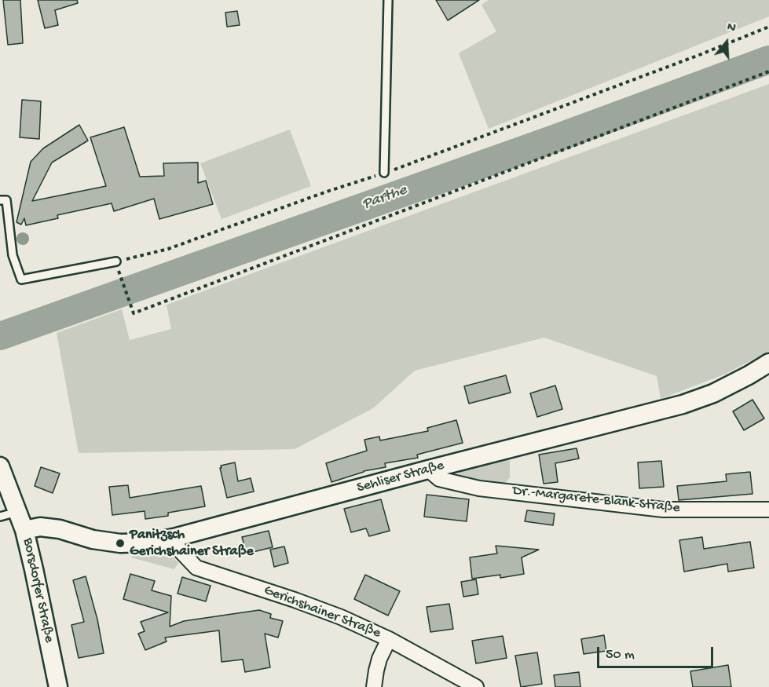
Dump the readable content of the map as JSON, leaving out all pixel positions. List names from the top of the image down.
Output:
{
  "streets": {
    "street": [
      "Sehliser Straße",
      "Dr.-Margarete-Blank-Straße",
      "Borsdorfer Straße",
      "Gerichshainer Straße"
    ]
  },
  "crossings": [
    ["Sehliser Straße", "Dr.-Margarete-Blank-Straße"],
    ["Sehliser Straße", "Borsdorfer Straße"],
    ["Sehliser Straße", "Gerichshainer Straße"]
  ],
  "water": ["Parthe"],
  "places": ["Panitzsch Gerichshainer Straße"],
  "scale_bar": "50 m",
  "north": "top"
}
